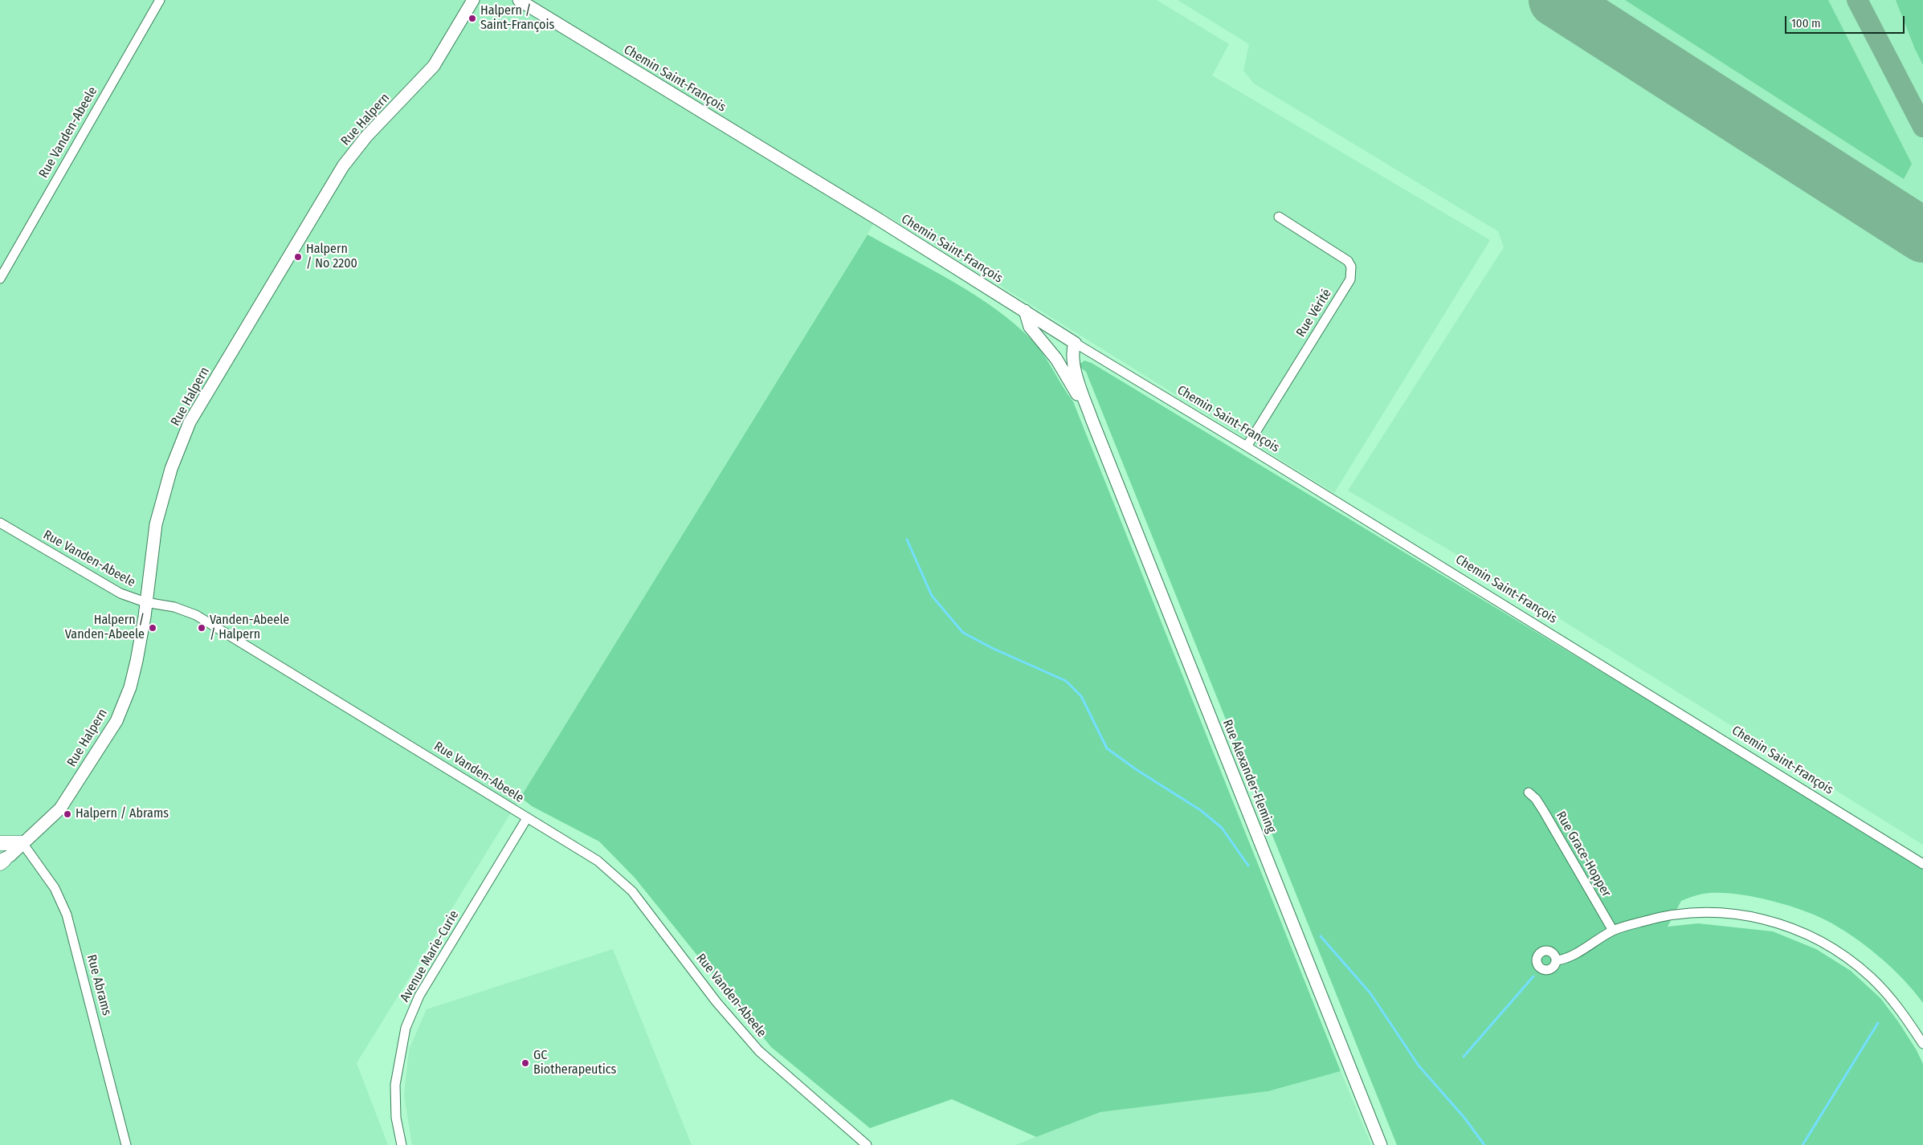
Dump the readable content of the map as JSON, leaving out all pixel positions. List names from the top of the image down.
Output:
{
  "streets": {
    "street": [
      "Chemin Saint-François",
      "Rue Halpern",
      "Rue Vanden-Abeele",
      "Rue Vérité",
      "Rue Alexander-Fleming",
      "Rue Grace-Hopper",
      "Avenue Marie-Curie",
      "Rue Abrams"
    ]
  },
  "crossings": [
    ["Chemin Saint-François", "Rue Vérité"],
    ["Chemin Saint-François", "Rue Alexander-Fleming"],
    ["Rue Halpern", "Rue Vanden-Abeele"],
    ["Rue Halpern", "Rue Abrams"],
    ["Rue Vanden-Abeele", "Avenue Marie-Curie"]
  ],
  "places": [
    "Halpern / Saint-François",
    "Halpern / No 2200",
    "Halpern / Vanden-Abeele",
    "Vanden-Abeele / Halpern",
    "Halpern / Abrams",
    "GC Biotherapeutics"
  ],
  "scale_bar": "100 m"
}
